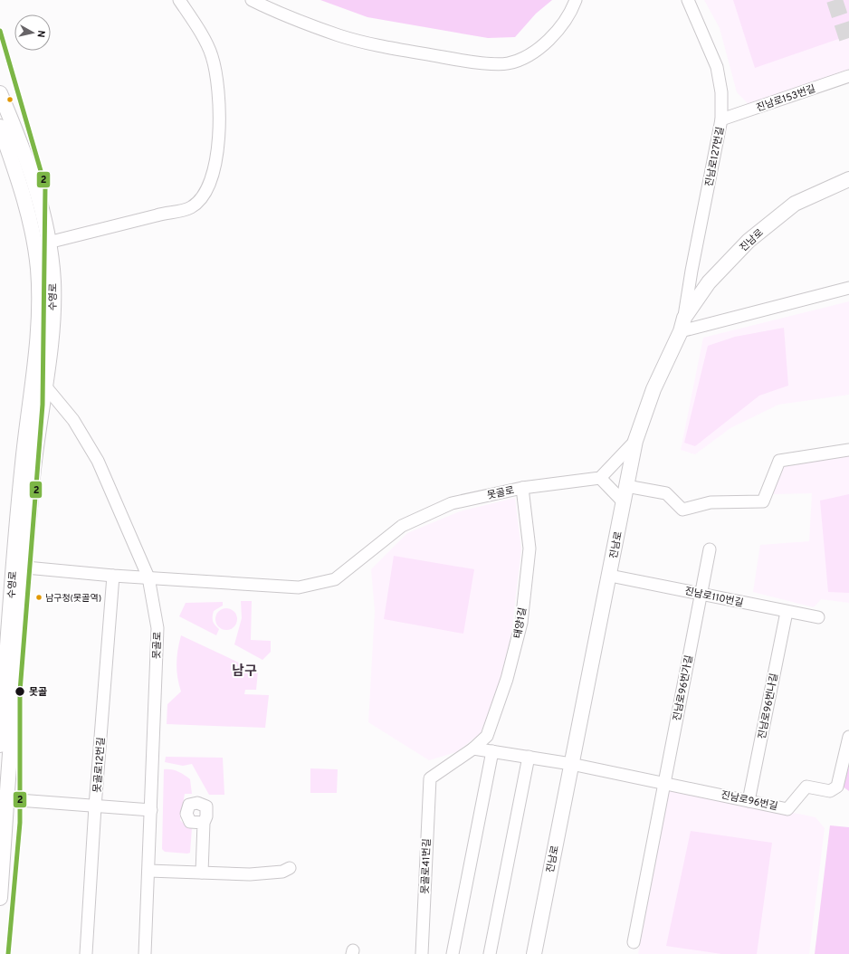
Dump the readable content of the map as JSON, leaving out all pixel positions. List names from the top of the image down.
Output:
{
  "streets": {
    "main road": ["진남로", "수영로"],
    "street": [
      "진남로153번길",
      "진남로127번길",
      "못골로",
      "진남로110번길",
      "태양1길",
      "진남로96번가길",
      "진남로96번나길",
      "못골로12번길",
      "진남로96번길",
      "못골로41번길"
    ]
  },
  "crossings": [
    ["진남로153번길", "진남로127번길"],
    ["진남로127번길", "진남로"],
    ["진남로", "진남로110번길"],
    ["진남로", "진남로96번길"],
    ["수영로", "못골로"],
    ["못골로", "태양1길"],
    ["못골로", "못골로12번길"],
    ["진남로110번길", "진남로96번가길"],
    ["진남로110번길", "진남로96번나길"],
    ["태양1길", "못골로41번길"],
    ["진남로96번가길", "진남로96번길"],
    ["진남로96번나길", "진남로96번길"]
  ],
  "districts": ["남구"],
  "places": ["남구청(못골역)", "못골"],
  "lines": ["transit line 2"],
  "north": "right"
}
